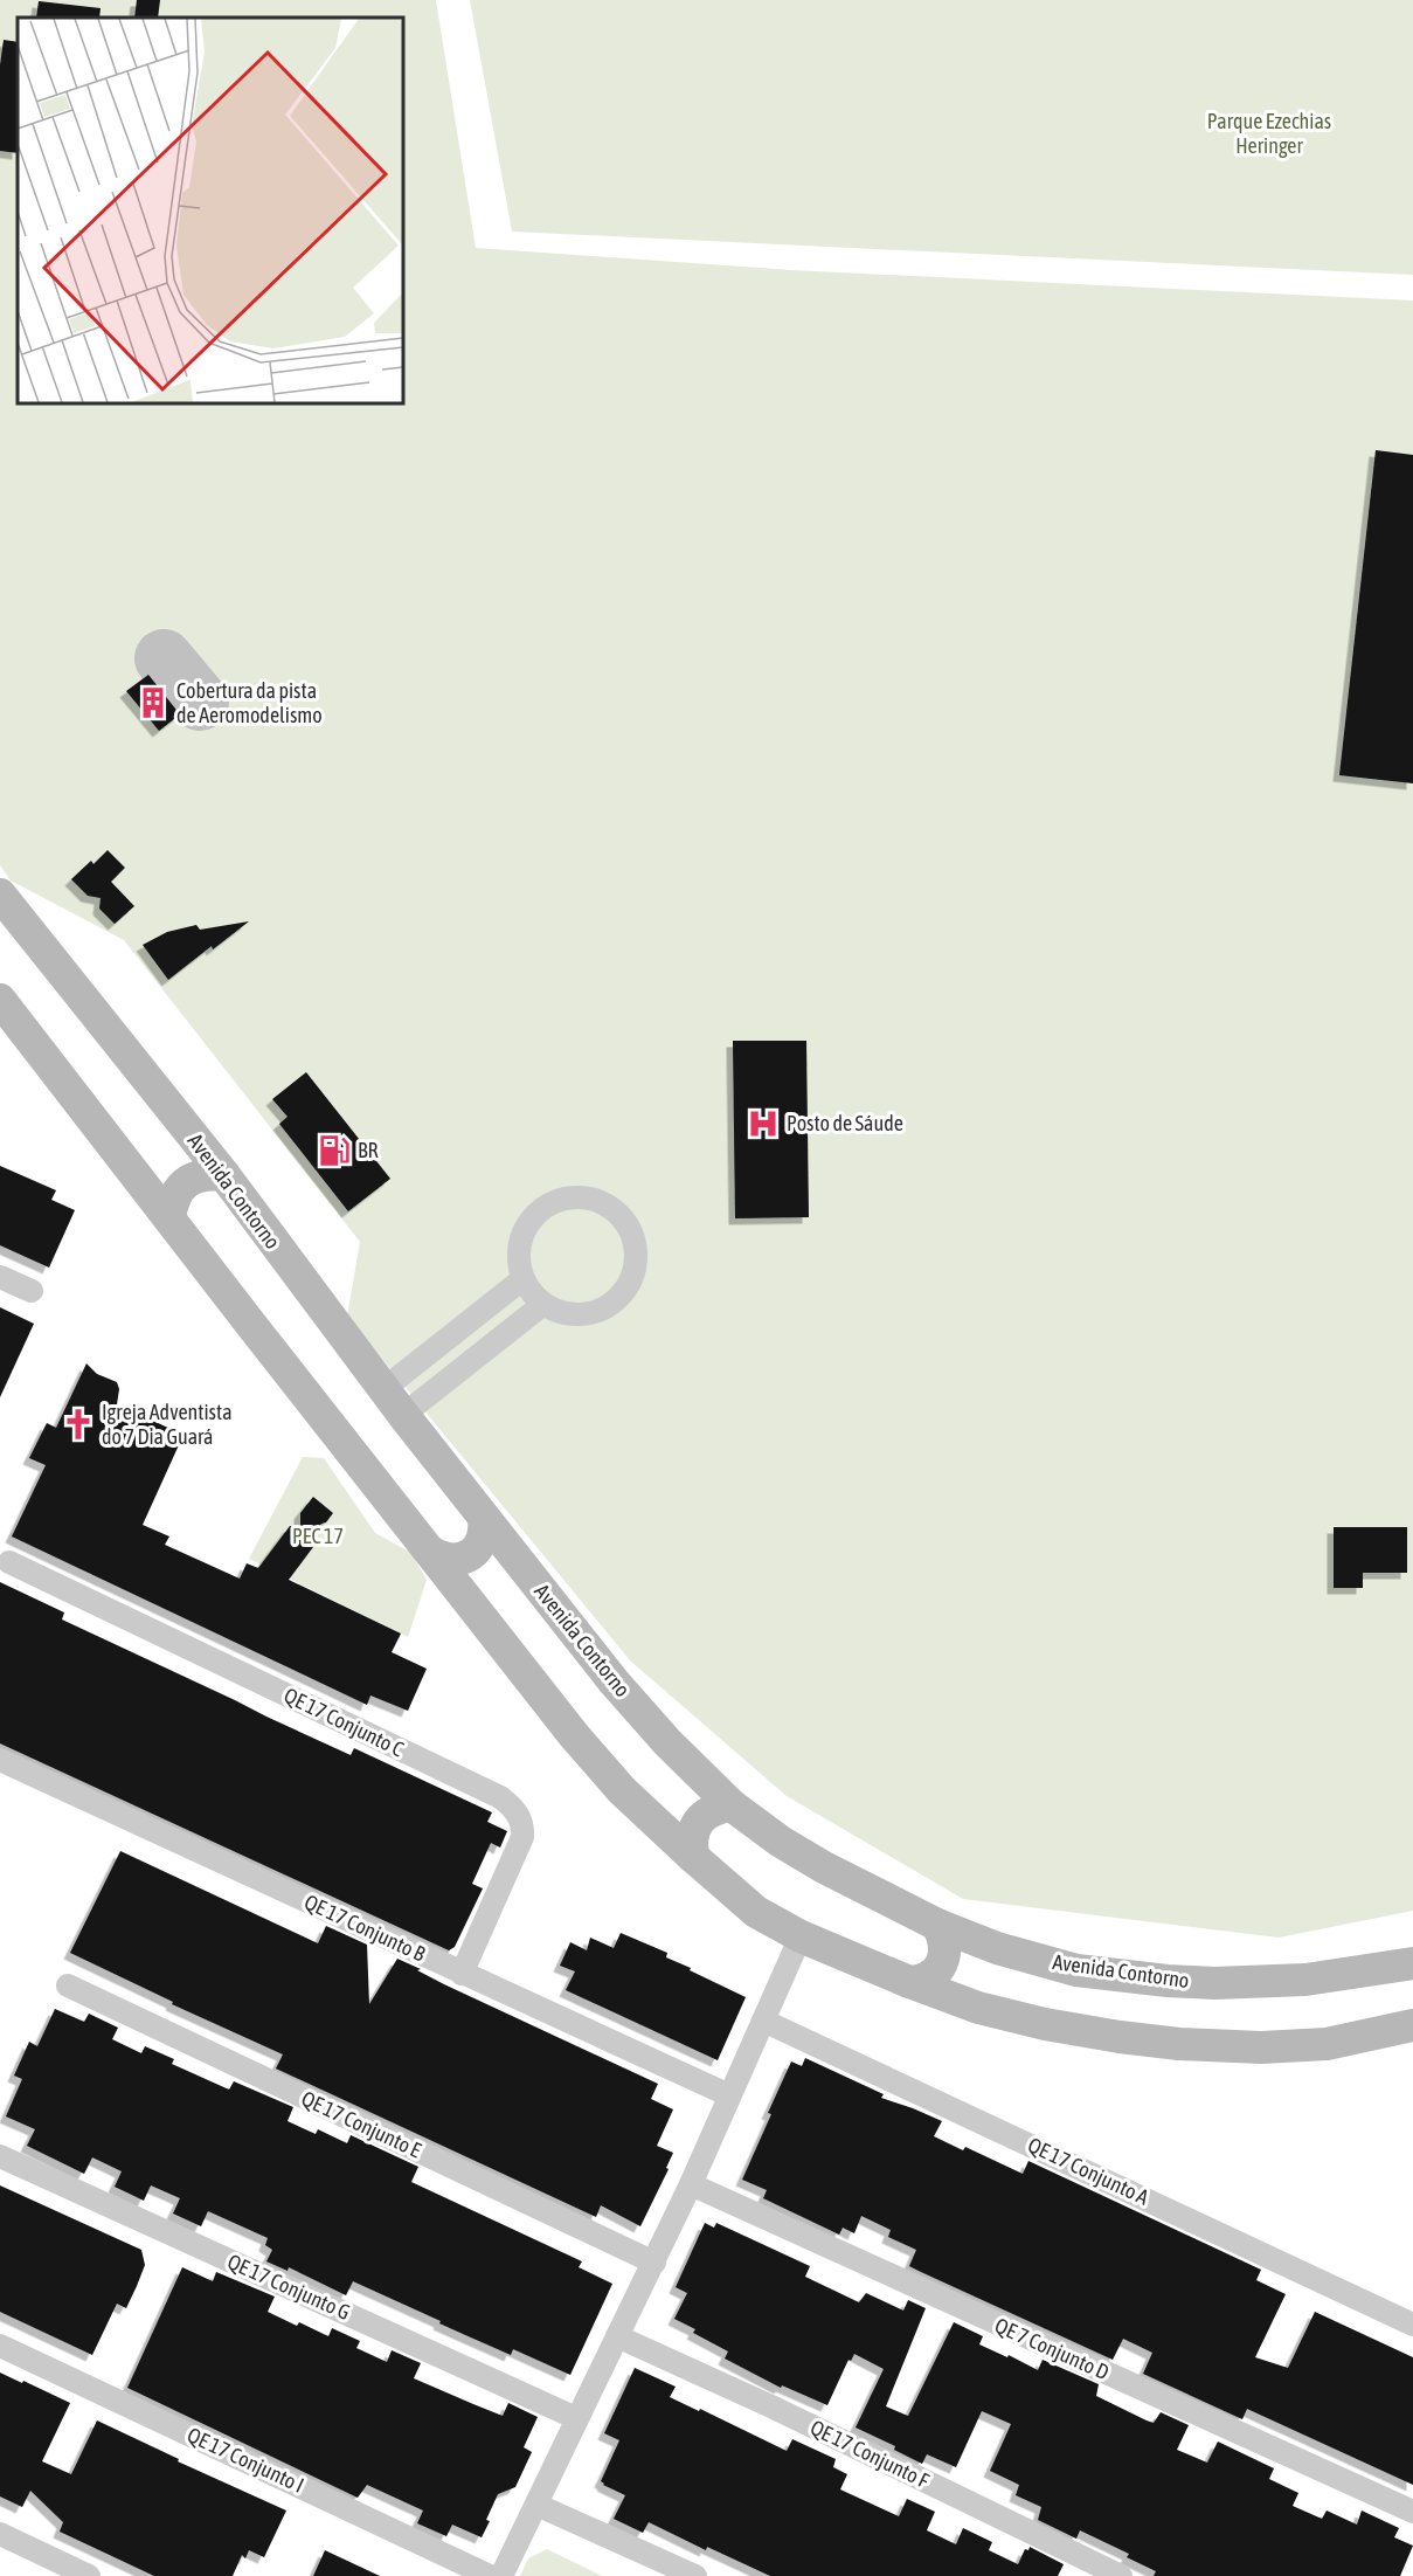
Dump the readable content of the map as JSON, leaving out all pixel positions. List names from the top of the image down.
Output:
{
  "streets": {
    "main road": ["Avenida Contorno"],
    "street": [
      "QE 17 Conjunto C",
      "QE 17 Conjunto B",
      "QE 17 Conjunto E",
      "QE 17 Conjunto A",
      "QE 17 Conjunto G",
      "QE 7 Conjunto D",
      "QE 17 Conjunto F",
      "QE 17 Conjunto I"
    ]
  },
  "crossings": [
    ["QE 17 Conjunto C", "QE 17 Conjunto B"]
  ],
  "parks": ["Parque Ezechias Heringer", "PEC 17"],
  "places": {
    "building": ["Cobertura da pista de Aeromodelismo"],
    "hospital": ["Posto de Sáude"],
    "fuel station": ["BR"],
    "church": ["Igreja Adventista do 7 Dia Guará"]
  }
}
